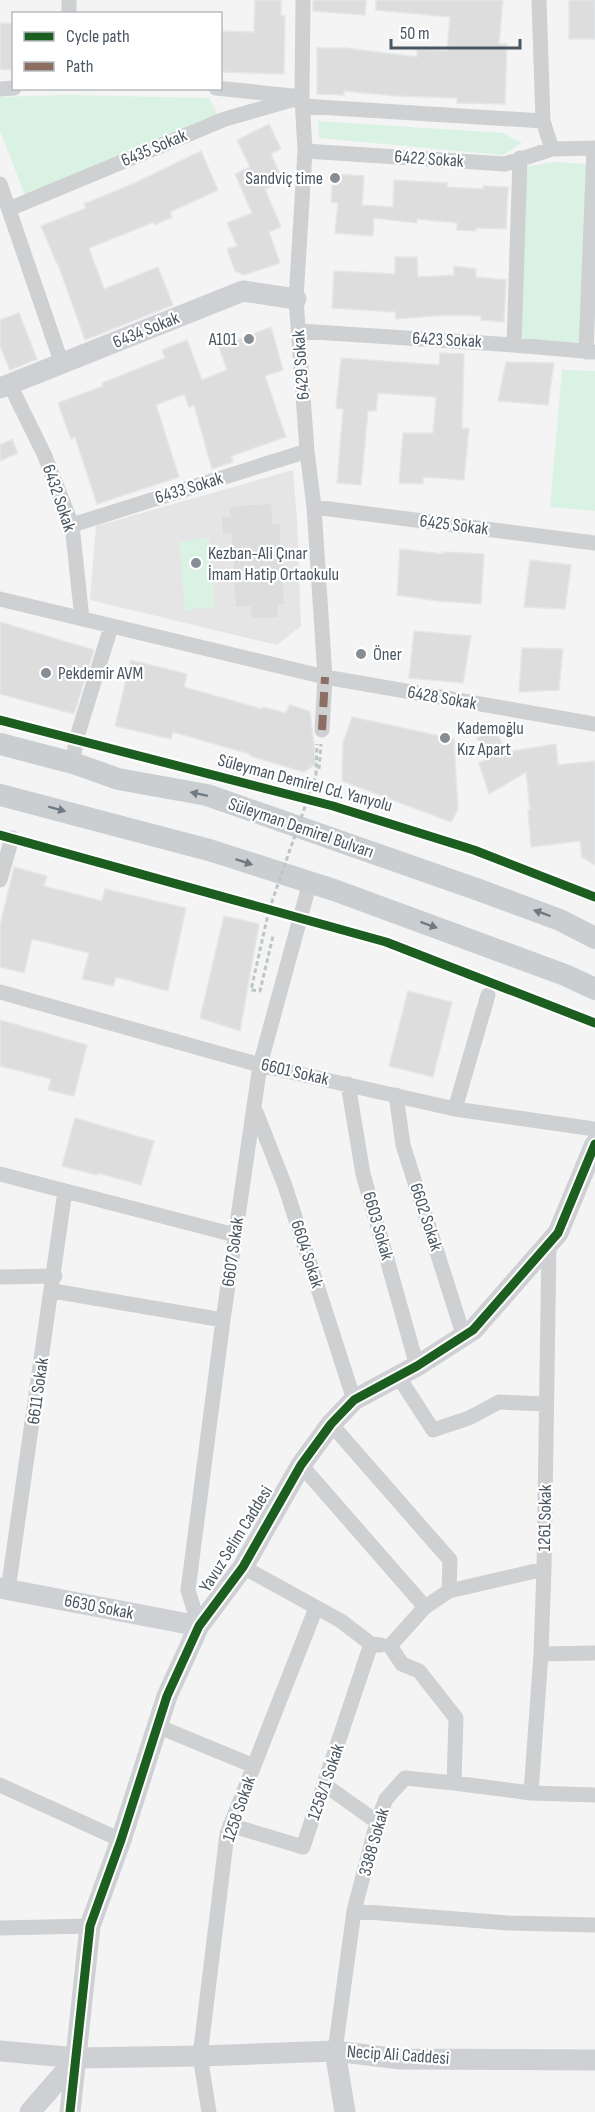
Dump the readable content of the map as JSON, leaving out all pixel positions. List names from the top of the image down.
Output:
{
  "streets": {
    "main road": ["Süleyman Demirel Bulvarı"],
    "street": [
      "6435 Sokak",
      "6422 Sokak",
      "6434 Sokak",
      "6423 Sokak",
      "6429 Sokak",
      "6433 Sokak",
      "6432 Sokak",
      "6425 Sokak",
      "6428 Sokak",
      "6601 Sokak",
      "6602 Sokak",
      "6603 Sokak",
      "6607 Sokak",
      "6604 Sokak",
      "6611 Sokak",
      "1261 Sokak",
      "Yavuz Selim Caddesi",
      "6630 Sokak",
      "1258/1 Sokak",
      "1258 Sokak",
      "3388 Sokak",
      "Necip Ali Caddesi"
    ],
    "cycle path": ["Süleyman Demirel Cd. Yanyolu"]
  },
  "crossings": [
    ["6435 Sokak", "6429 Sokak"],
    ["6422 Sokak", "6429 Sokak"],
    ["6434 Sokak", "6429 Sokak"],
    ["6434 Sokak", "6432 Sokak"],
    ["6423 Sokak", "6429 Sokak"],
    ["6429 Sokak", "6433 Sokak"],
    ["6429 Sokak", "6425 Sokak"],
    ["6429 Sokak", "6428 Sokak"],
    ["6433 Sokak", "6432 Sokak"],
    ["6432 Sokak", "6428 Sokak"],
    ["6601 Sokak", "6602 Sokak"],
    ["6601 Sokak", "6603 Sokak"],
    ["6601 Sokak", "6607 Sokak"],
    ["6602 Sokak", "Yavuz Selim Caddesi"],
    ["6603 Sokak", "Yavuz Selim Caddesi"],
    ["6607 Sokak", "6604 Sokak"],
    ["6607 Sokak", "Yavuz Selim Caddesi"],
    ["6607 Sokak", "6630 Sokak"],
    ["6604 Sokak", "Yavuz Selim Caddesi"],
    ["6611 Sokak", "6630 Sokak"],
    ["1261 Sokak", "Yavuz Selim Caddesi"],
    ["Yavuz Selim Caddesi", "6630 Sokak"],
    ["Yavuz Selim Caddesi", "Necip Ali Caddesi"],
    ["1258/1 Sokak", "1258 Sokak"],
    ["1258 Sokak", "Necip Ali Caddesi"],
    ["3388 Sokak", "Necip Ali Caddesi"]
  ],
  "places": [
    "Sandviç time",
    "A101",
    "Kezban-Ali Çınar İmam Hatip Ortaokulu",
    "Öner",
    "Pekdemir AVM",
    "Kademoğlu Kız Apart"
  ],
  "legend": ["Cycle path", "Path"],
  "scale_bar": "50 m"
}
